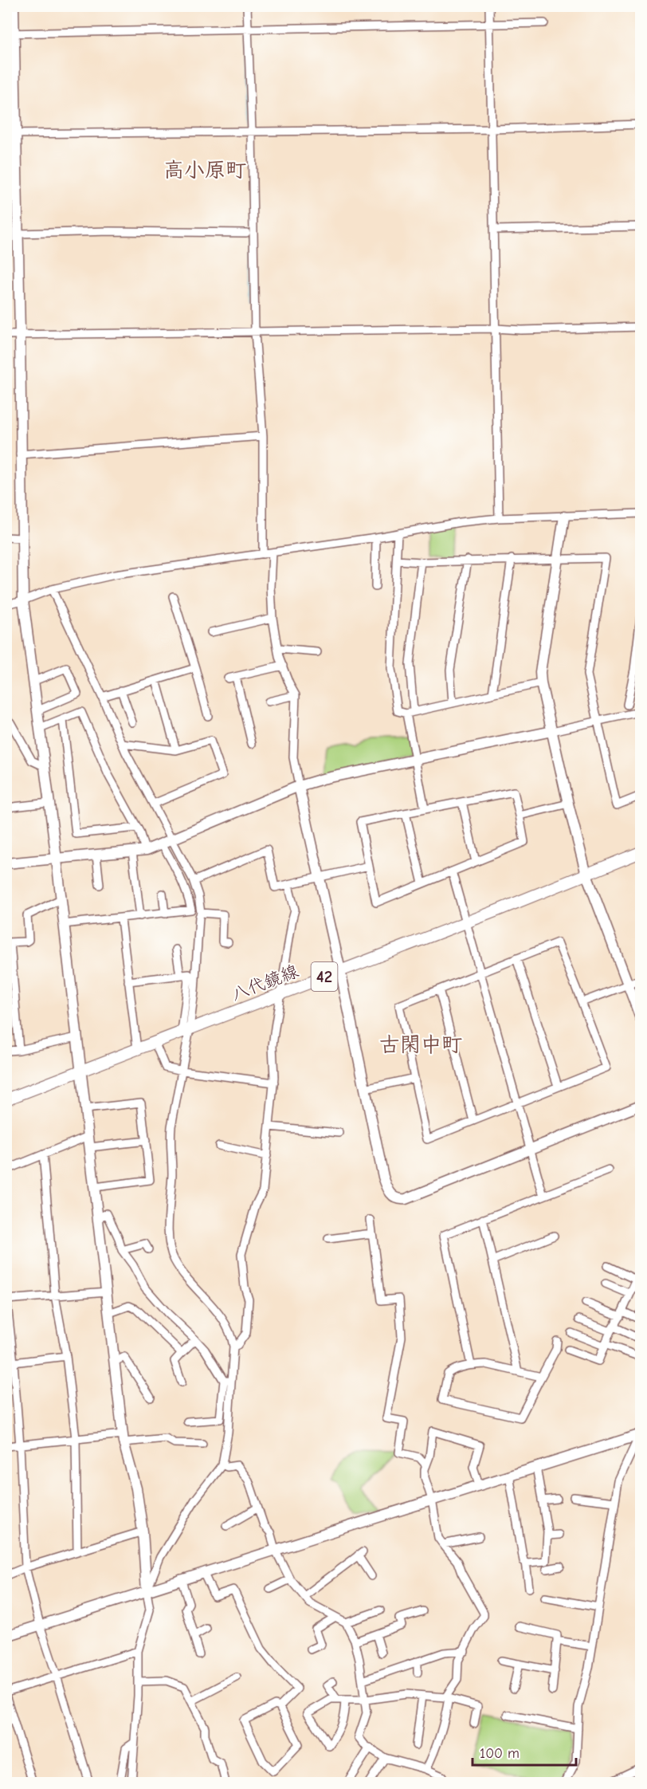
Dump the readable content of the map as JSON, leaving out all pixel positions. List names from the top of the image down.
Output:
{
  "streets": {
    "main road": ["42", "八代鏡線"]
  },
  "districts": ["高小原町", "古閑中町"],
  "scale_bar": "100 m"
}
